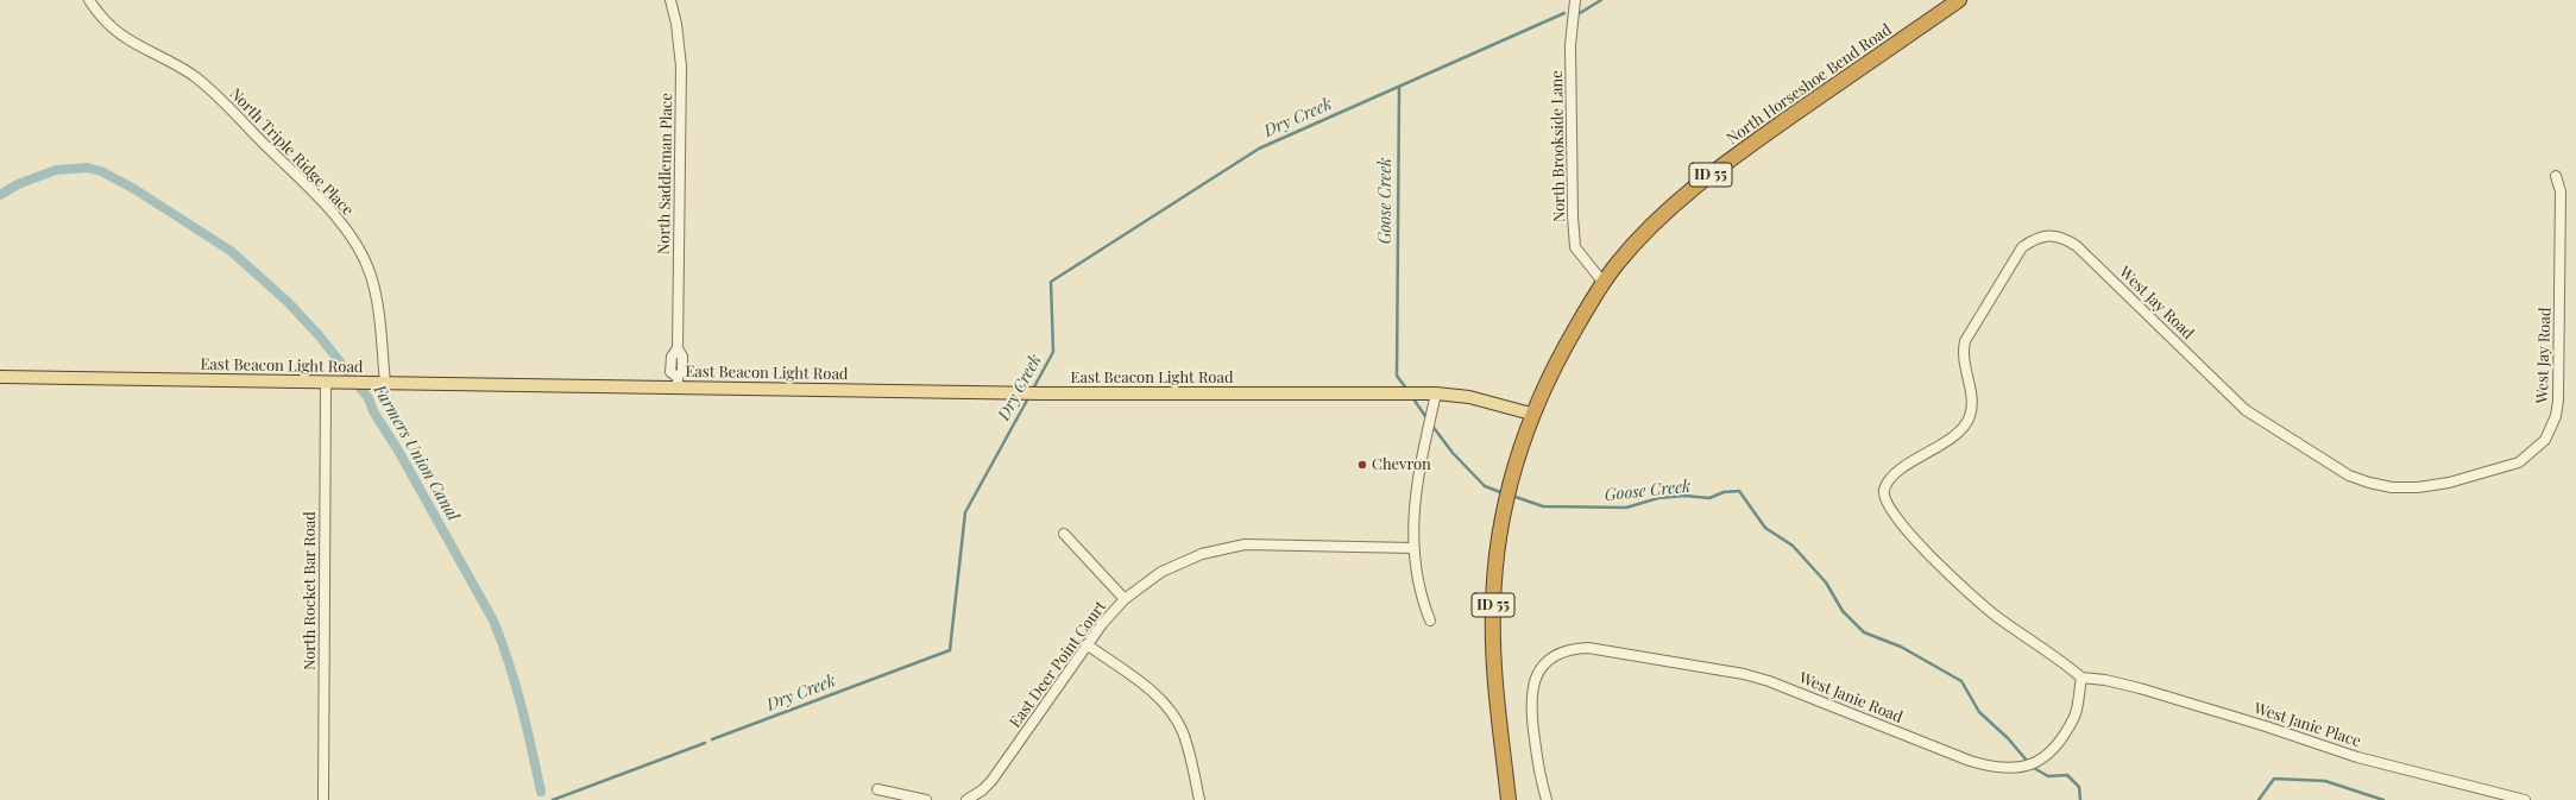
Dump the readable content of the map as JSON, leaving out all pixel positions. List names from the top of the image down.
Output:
{
  "streets": {
    "highway": ["North Horseshoe Bend Road", "ID 55"],
    "main road": ["East Beacon Light Road"],
    "street": [
      "North Brookside Lane",
      "North Triple Ridge Place",
      "North Saddleman Place",
      "West Jay Road",
      "North Rocket Bar Road",
      "East Deer Point Court",
      "West Janie Road",
      "West Janie Place"
    ]
  },
  "crossings": [
    ["North Horseshoe Bend Road", "North Brookside Lane"],
    ["North Horseshoe Bend Road", "East Beacon Light Road"],
    ["North Triple Ridge Place", "East Beacon Light Road"],
    ["North Saddleman Place", "East Beacon Light Road"],
    ["West Jay Road", "West Janie Road"],
    ["West Jay Road", "West Janie Place"],
    ["East Beacon Light Road", "North Rocket Bar Road"],
    ["West Janie Road", "West Janie Place"]
  ],
  "water": ["Dry Creek", "Goose Creek", "Farmers Union Canal"],
  "places": ["Chevron"]
}
